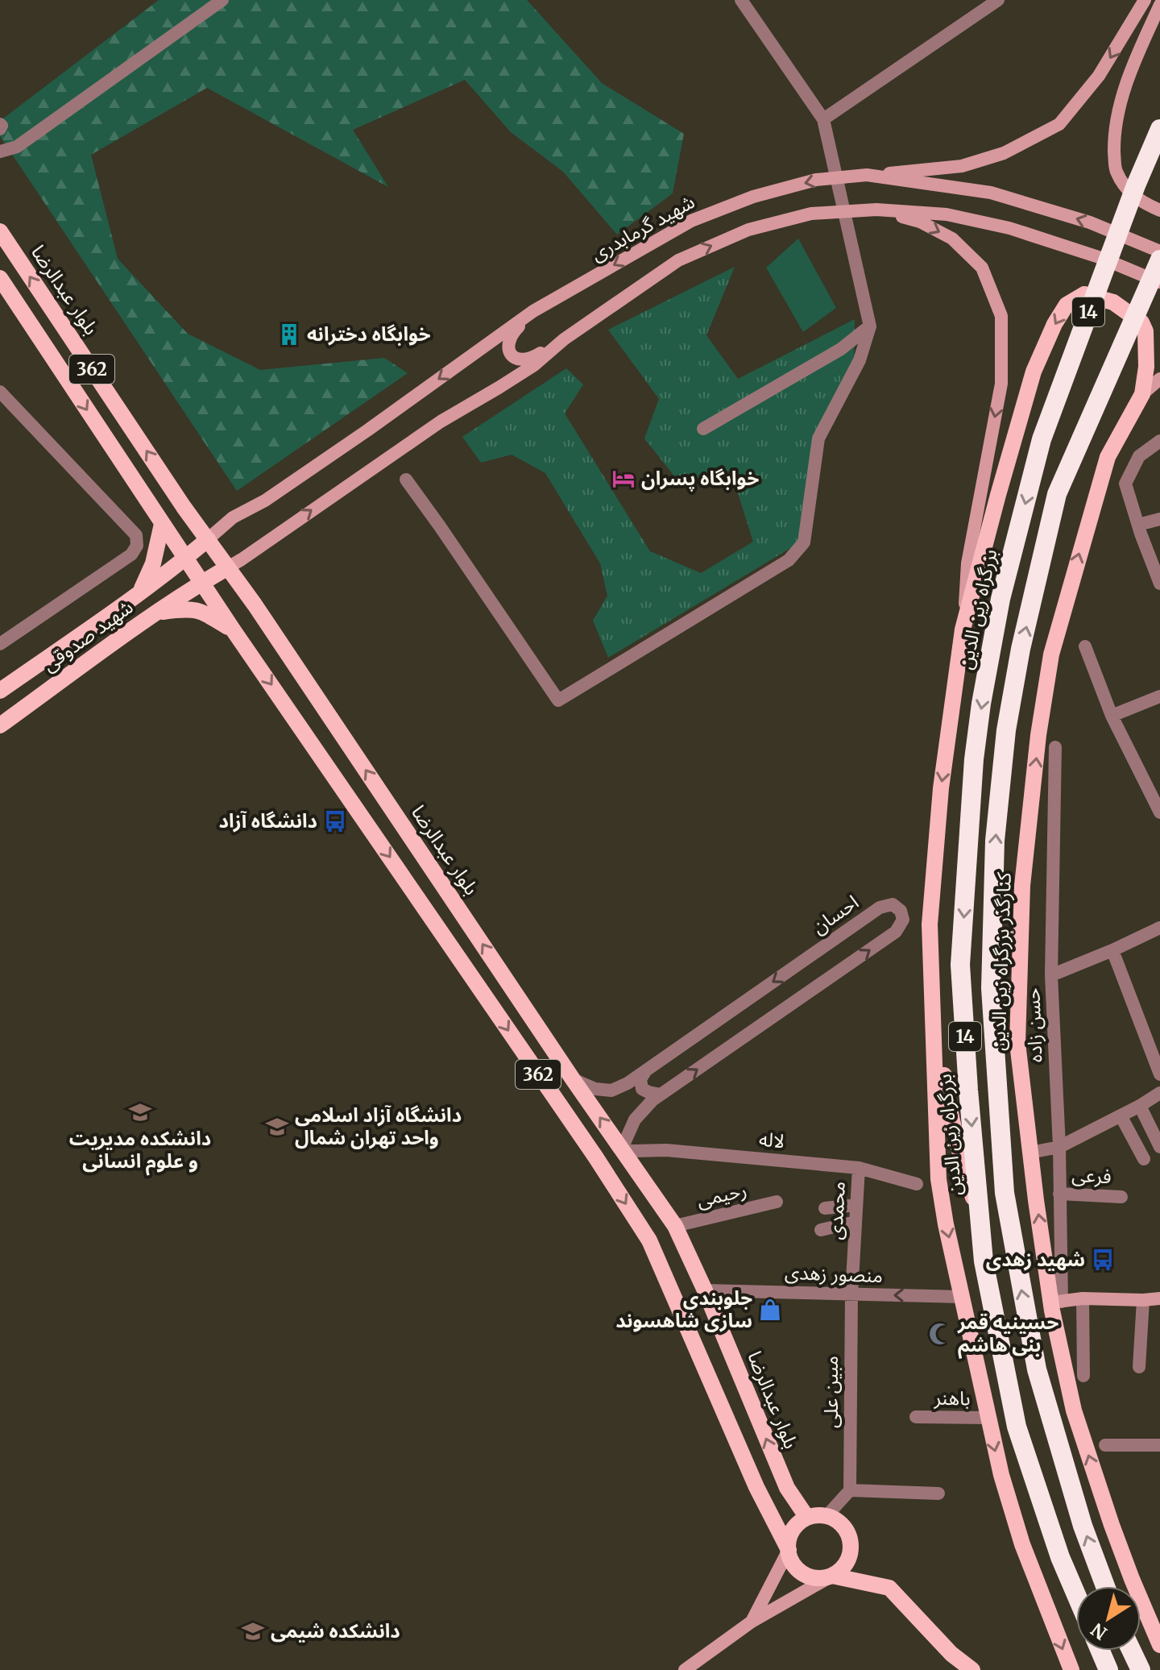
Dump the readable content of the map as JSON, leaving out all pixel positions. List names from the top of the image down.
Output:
{
  "streets": {
    "highway": ["14", "بزرگراه زین الدین"],
    "main road": [
      "شهید گرمابدری",
      "بلوار عبدالرضا",
      "362",
      "شهید صدوقی",
      "کنارگذر بزرگراه زین الدین"
    ],
    "street": [
      "احسان",
      "حسن زاده",
      "لاله",
      "فرعی",
      "رحیمی",
      "محمدی",
      "منصور زهدی",
      "مبین علی",
      "باهنر"
    ]
  },
  "crossings": [
    ["شهید گرمابدری", "بلوار عبدالرضا"],
    ["شهید گرمابدری", "شهید صدوقی"],
    ["بلوار عبدالرضا", "362"],
    ["بلوار عبدالرضا", "شهید صدوقی"],
    ["بلوار عبدالرضا", "احسان"],
    ["بلوار عبدالرضا", "لاله"],
    ["بلوار عبدالرضا", "رحیمی"],
    ["بلوار عبدالرضا", "منصور زهدی"],
    ["362", "شهید صدوقی"],
    ["احسان", "لاله"],
    ["کنارگذر بزرگراه زین الدین", "حسن زاده"],
    ["حسن زاده", "فرعی"],
    ["لاله", "محمدی"],
    ["محمدی", "منصور زهدی"],
    ["محمدی", "مبین علی"],
    ["منصور زهدی", "مبین علی"]
  ],
  "one_way": ["منصور زهدی"],
  "places": {
    "building": ["خوابگاه دخترانه"],
    "hotel": ["خوابگاه پسران"],
    "bus stop": ["دانشگاه آزاد", "شهید زهدی"],
    "school or university": ["دانشکده مدیریت و علوم انسانی", "دانشگاه آزاد اسلامی واحد تهران شمال", "دانشکده شیمی"],
    "shop": ["جلوبندی سازی شاهسوند"],
    "mosque": ["حسینیه قمر بنی هاشم"]
  },
  "north": "bottom left"
}
